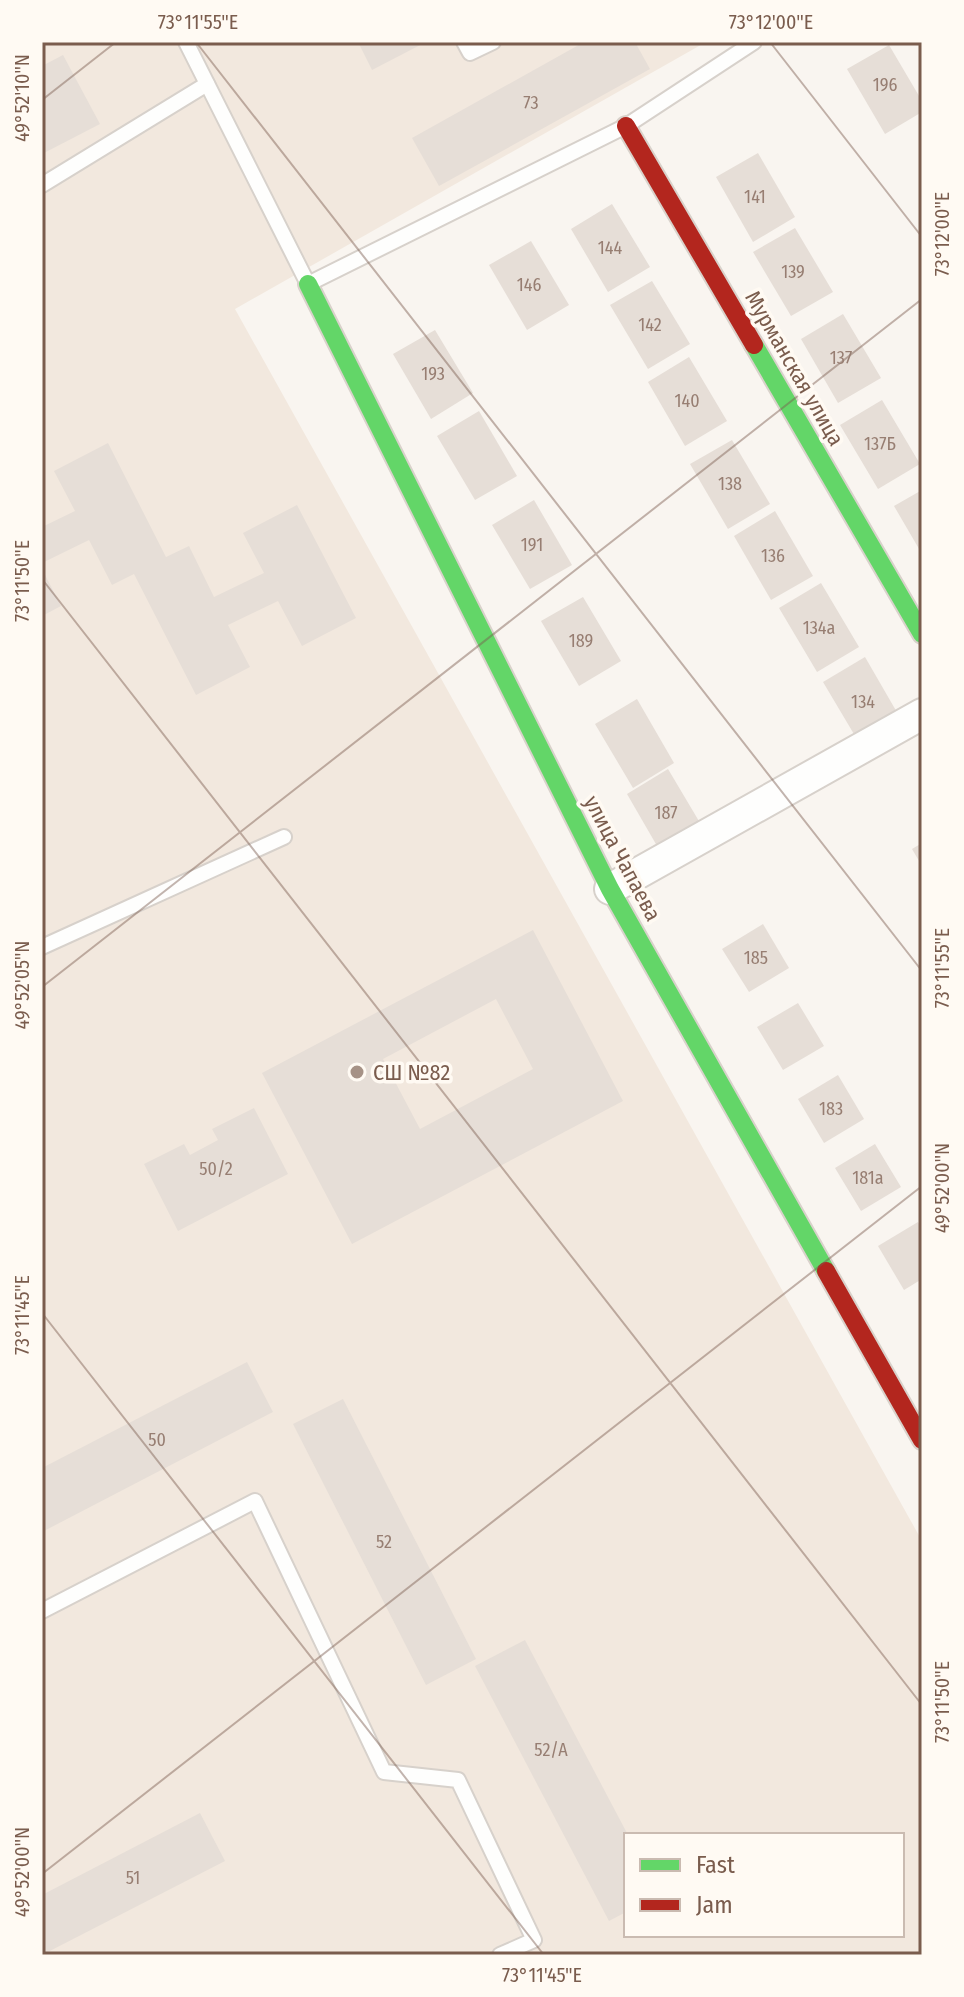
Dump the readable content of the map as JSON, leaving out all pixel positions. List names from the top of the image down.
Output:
{
  "streets": {
    "street": ["Мурманская улица", "улица Чапаева"]
  },
  "places": ["СШ №82"],
  "house_numbers": [
    "196",
    "73",
    "141",
    "144",
    "139",
    "146",
    "142",
    "137",
    "193",
    "140",
    "137Б",
    "138",
    "191",
    "136",
    "134а",
    "189",
    "134",
    "187",
    "185",
    "183",
    "50/2",
    "181а",
    "50",
    "52",
    "52/А",
    "51"
  ],
  "legend": ["Fast", "Jam"],
  "coordinates": [
    "73°11'55\"E",
    "73°12'00\"E",
    "49°52'10\"N",
    "73°11'50\"E",
    "49°52'05\"N",
    "49°52'00\"N",
    "73°11'45\"E"
  ]
}
